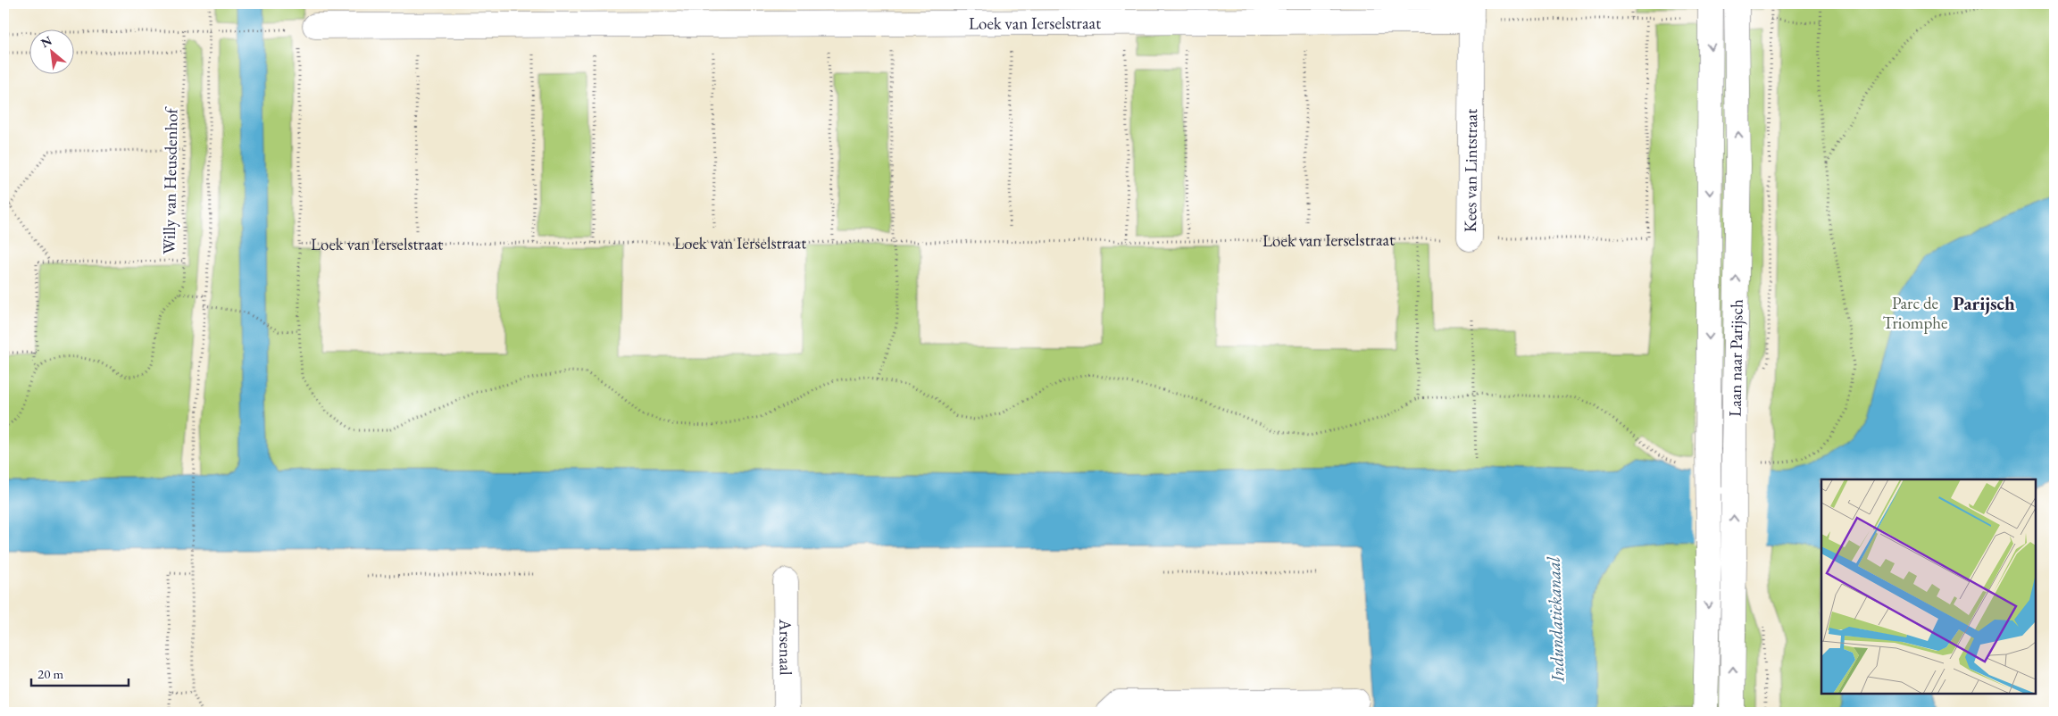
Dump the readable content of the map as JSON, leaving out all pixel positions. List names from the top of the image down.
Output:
{
  "streets": {
    "street": [
      "Loek van Ierselstraat",
      "Kees van Lintstraat",
      "Laan naar Parijsch",
      "Arsenaal"
    ],
    "path": ["Willy van Heusdenhof"]
  },
  "crossings": [
    ["Loek van Ierselstraat", "Kees van Lintstraat"]
  ],
  "districts": ["Parijsch"],
  "water": ["Indundatiekanaal"],
  "parks": ["Parc de Triomphe"],
  "scale_bar": "20 m",
  "north": "top left"
}
